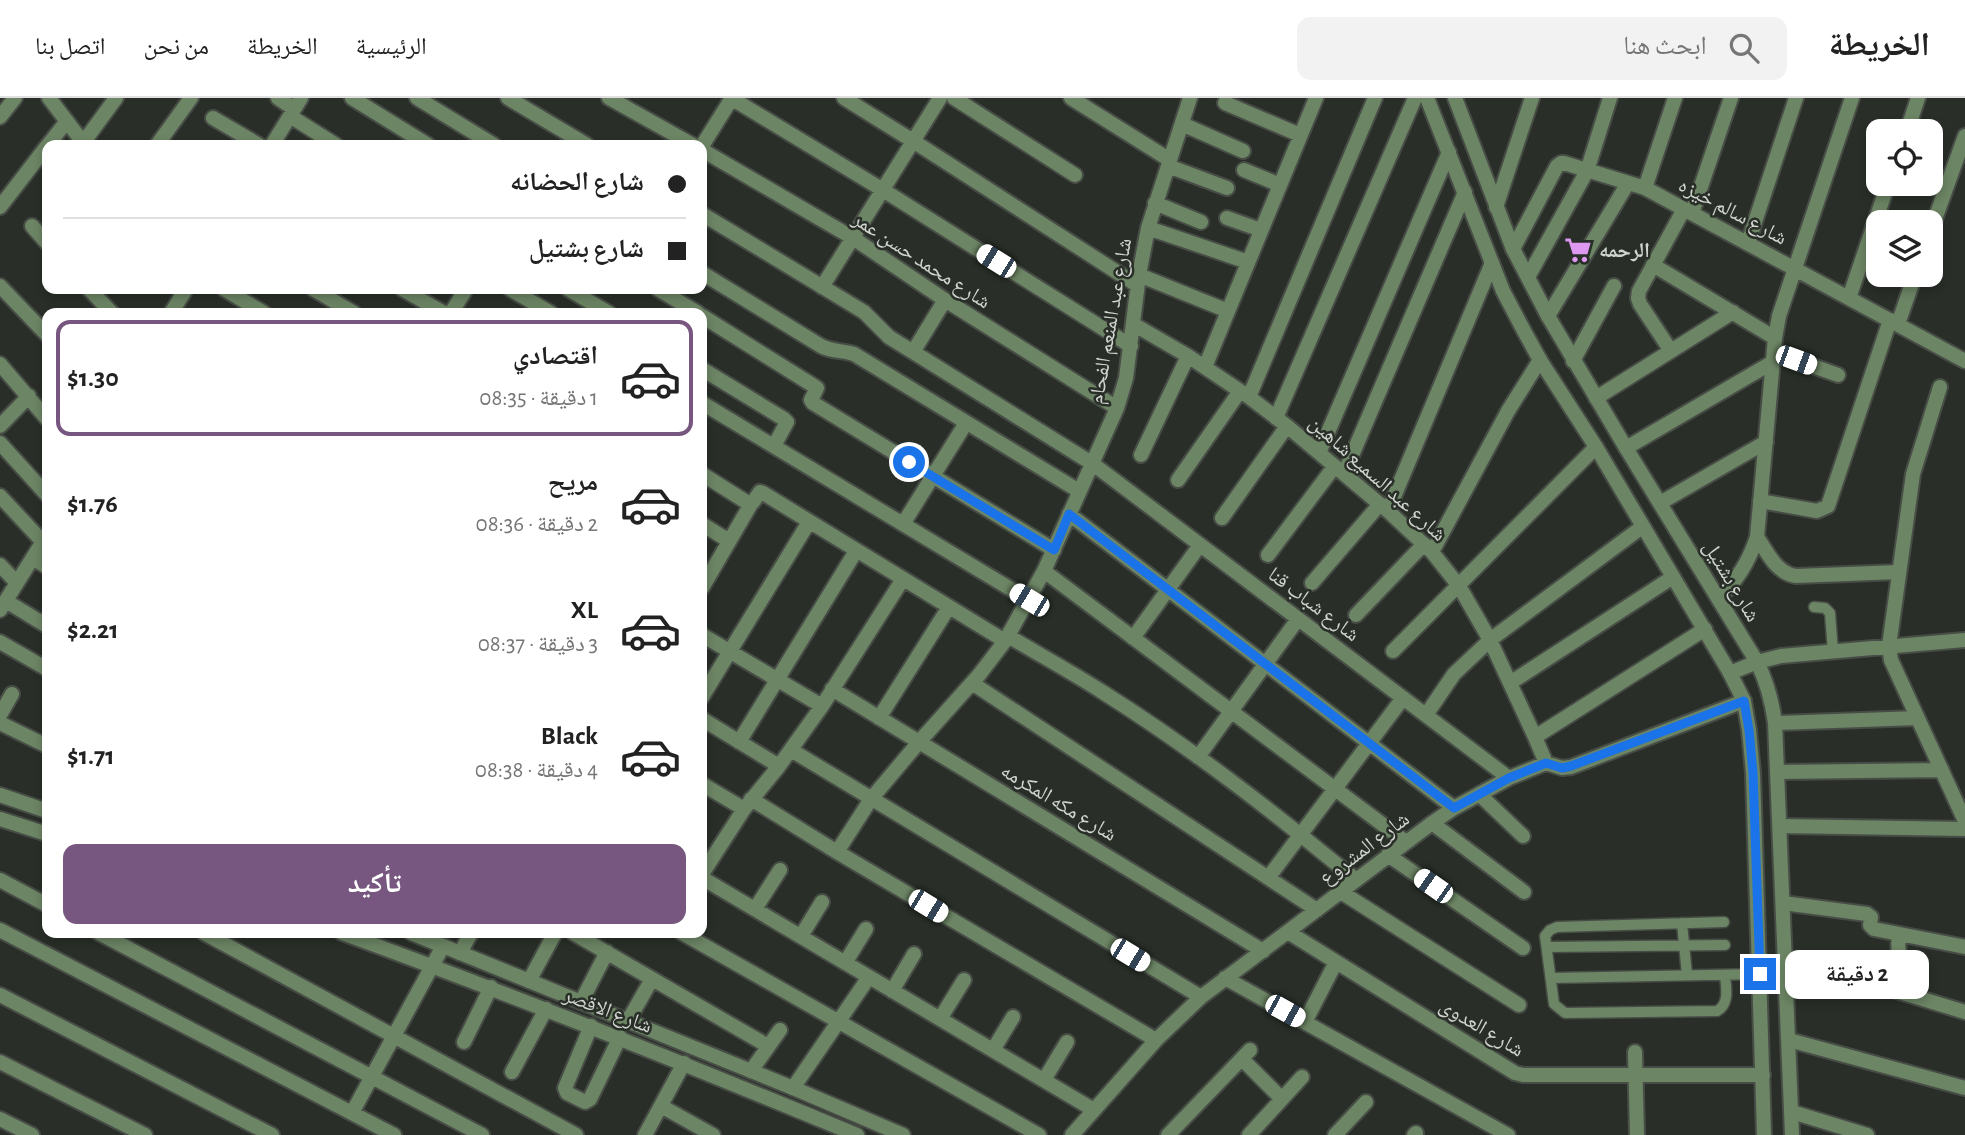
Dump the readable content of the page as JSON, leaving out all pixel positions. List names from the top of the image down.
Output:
{
  "streets": {
    "street": [
      "شارع سالم خيزه",
      "شارع محمد حسن عمر",
      "شارع عبد المنعم الفحام",
      "شارع عبد السميع شاهين",
      "شارع بشتيل",
      "شارع شباب قنا",
      "شارع مكه المكرمه",
      "شارع المشروع",
      "شارع الاقصر",
      "شارع العدوى"
    ]
  },
  "crossings": [
    ["شارع سالم خيزه", "شارع بشتيل"],
    ["شارع محمد حسن عمر", "شارع عبد المنعم الفحام"],
    ["شارع عبد المنعم الفحام", "شارع عبد السميع شاهين"],
    ["شارع عبد المنعم الفحام", "شارع شباب قنا"],
    ["شارع عبد المنعم الفحام", "شارع مكه المكرمه"],
    ["شارع عبد السميع شاهين", "شارع المشروع"],
    ["شارع شباب قنا", "شارع المشروع"],
    ["شارع مكه المكرمه", "شارع المشروع"],
    ["شارع المشروع", "شارع العدوى"]
  ],
  "places": {
    "supermarket": ["الرحمه"]
  },
  "page": {
    "header": "الخريطة",
    "search": "ابحث هنا",
    "nav": [
      "الرئيسية",
      "الخريطة",
      "من نحن",
      "اتصل بنا"
    ],
    "banner": ["شارع الحضانه", "شارع بشتيل"],
    "list": [
      {
        "name": "اقتصادي",
        "note": "1 دقيقة · 08:35",
        "value": "$1.30"
      },
      {
        "name": "مريح",
        "note": "2 دقيقة · 08:36",
        "value": "$1.76"
      },
      {
        "name": "XL",
        "note": "3 دقيقة · 08:37",
        "value": "$2.21"
      },
      {
        "name": "Black",
        "note": "4 دقيقة · 08:38",
        "value": "$1.71"
      }
    ],
    "buttons": "تأكيد",
    "bubble": "2 دقيقة"
  }
}
